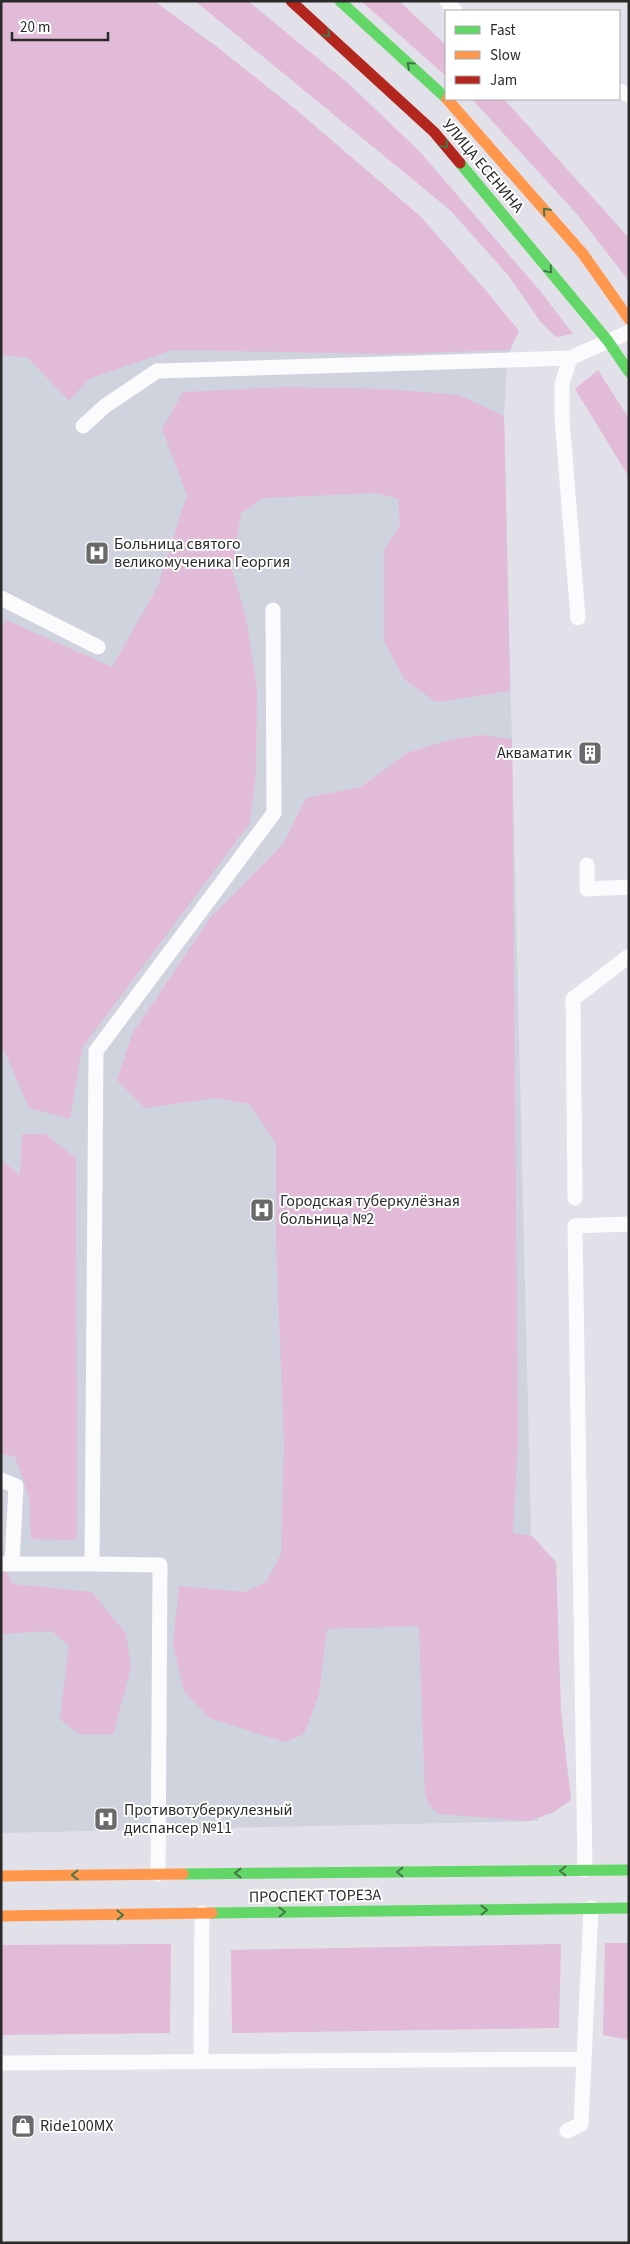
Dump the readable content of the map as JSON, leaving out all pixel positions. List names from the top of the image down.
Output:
{
  "streets": {
    "main road": ["УЛИЦА ЕСЕНИНА", "ПРОСПЕКТ ТОРЕЗА"]
  },
  "places": {
    "hospital": ["Больница святого великомученика Георгия", "Городская туберкулёзная больница №2", "Противотуберкулезный диспансер №11"],
    "building": ["Акваматик"],
    "shop": ["Ride100MX"]
  },
  "legend": ["Fast", "Slow", "Jam"],
  "scale_bar": "20 m"
}
